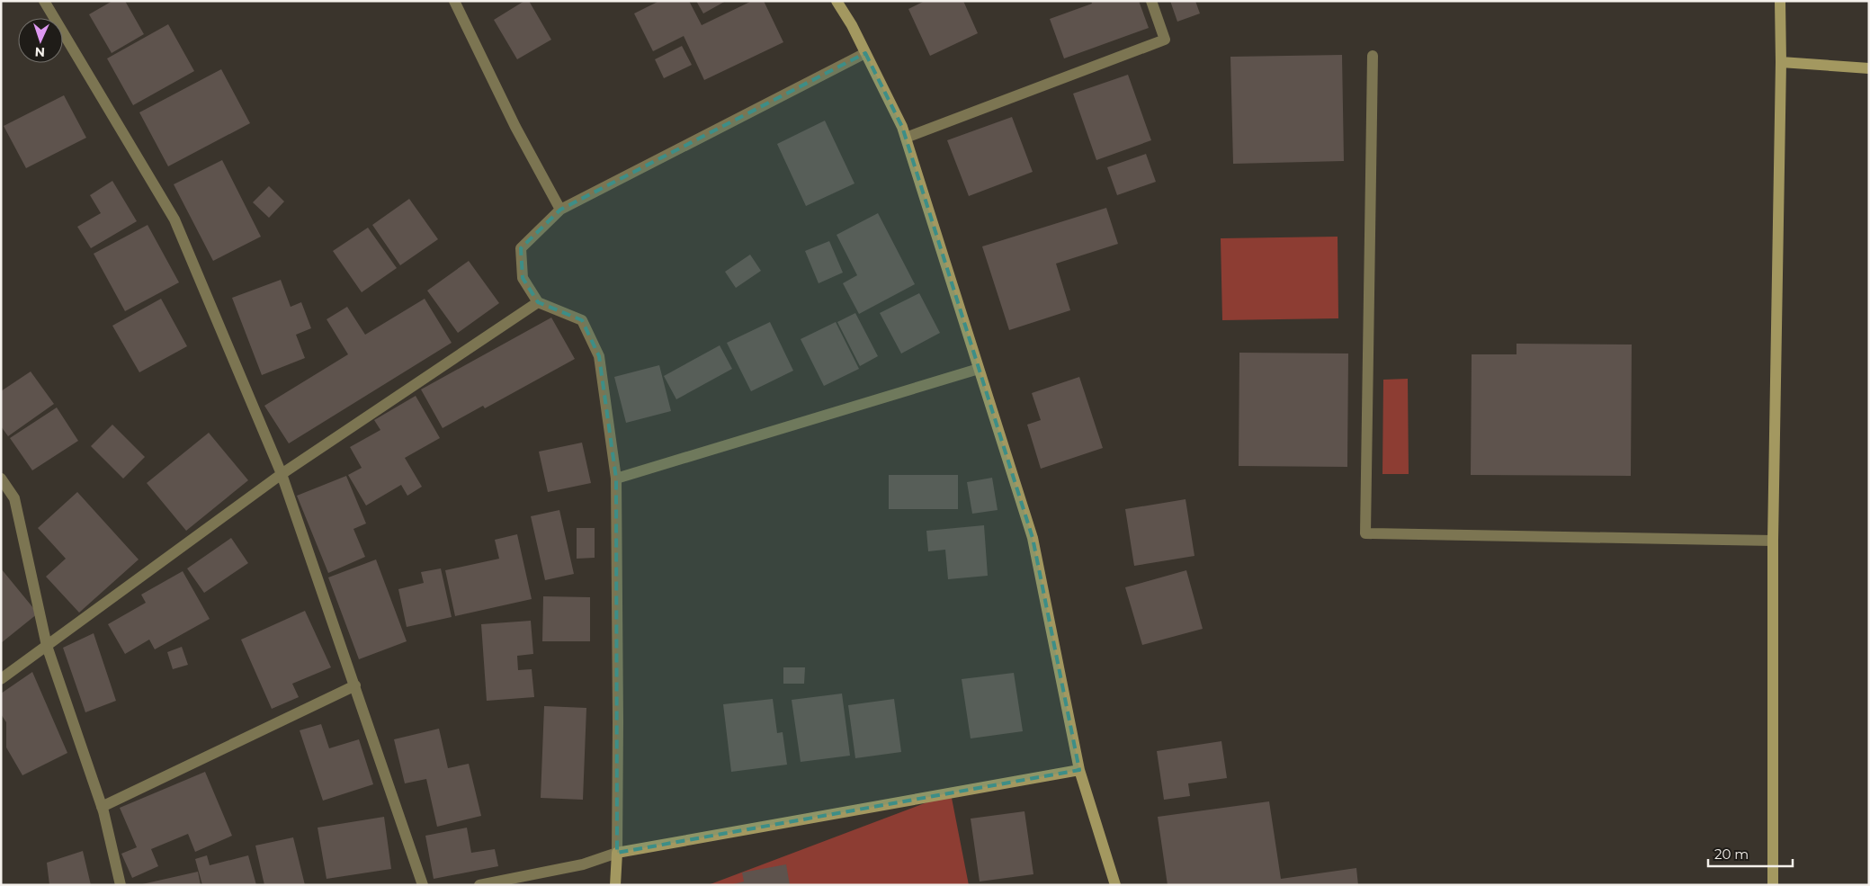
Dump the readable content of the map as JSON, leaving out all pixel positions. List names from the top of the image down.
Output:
{
  "scale_bar": "20 m",
  "north": "bottom"
}
